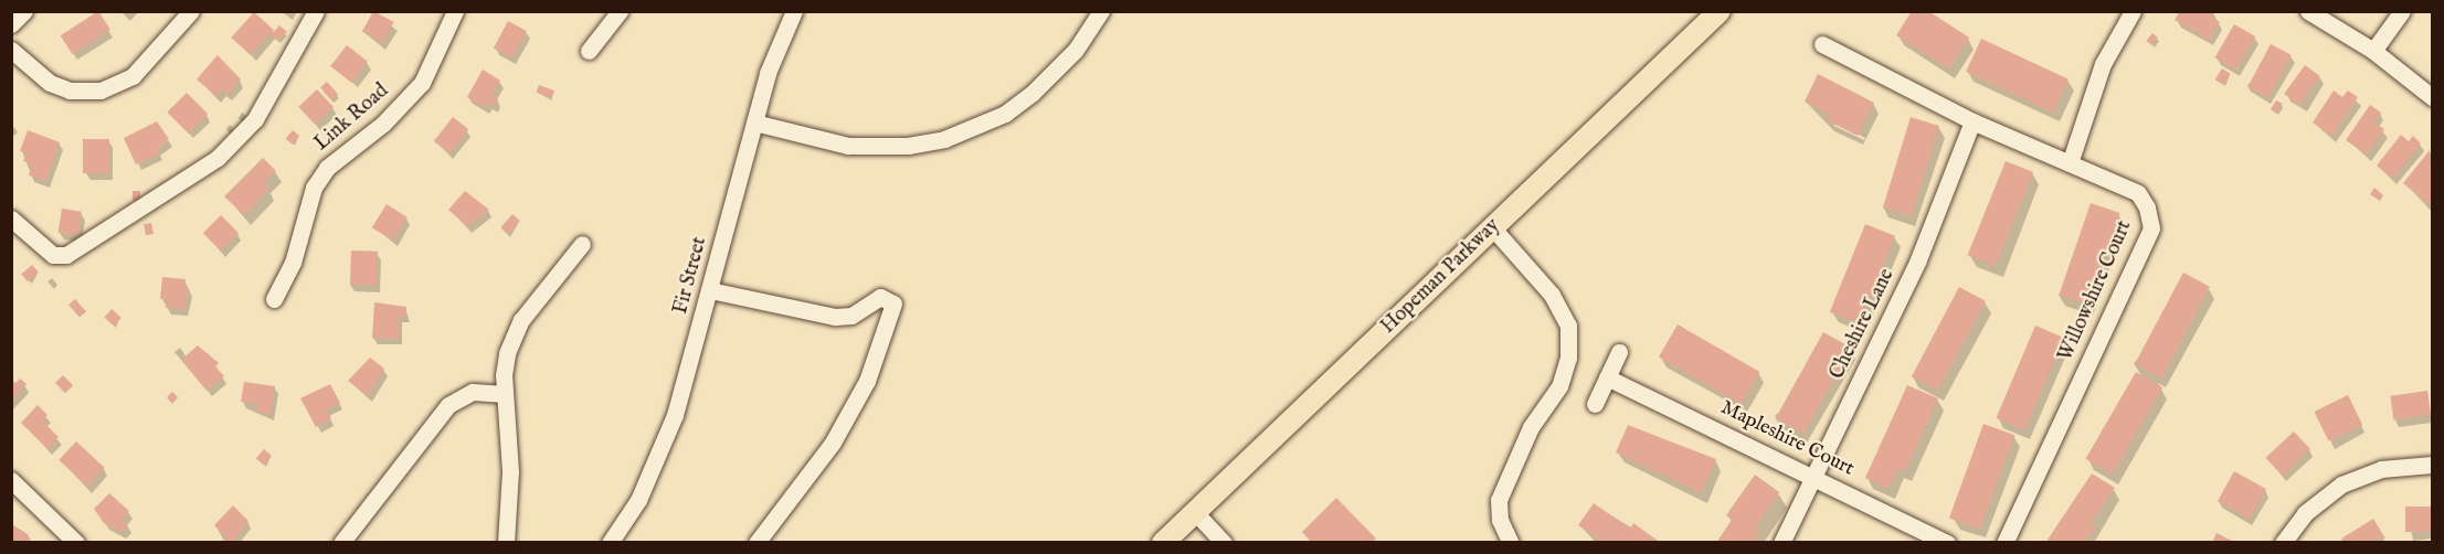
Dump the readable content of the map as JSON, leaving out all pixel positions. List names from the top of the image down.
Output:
{
  "streets": {
    "main road": ["Hopeman Parkway"],
    "street": [
      "Link Road",
      "Fir Street",
      "Willowshire Court",
      "Cheshire Lane",
      "Mapleshire Court"
    ]
  },
  "crossings": [
    ["Willowshire Court", "Cheshire Lane"],
    ["Cheshire Lane", "Mapleshire Court"]
  ]
}
